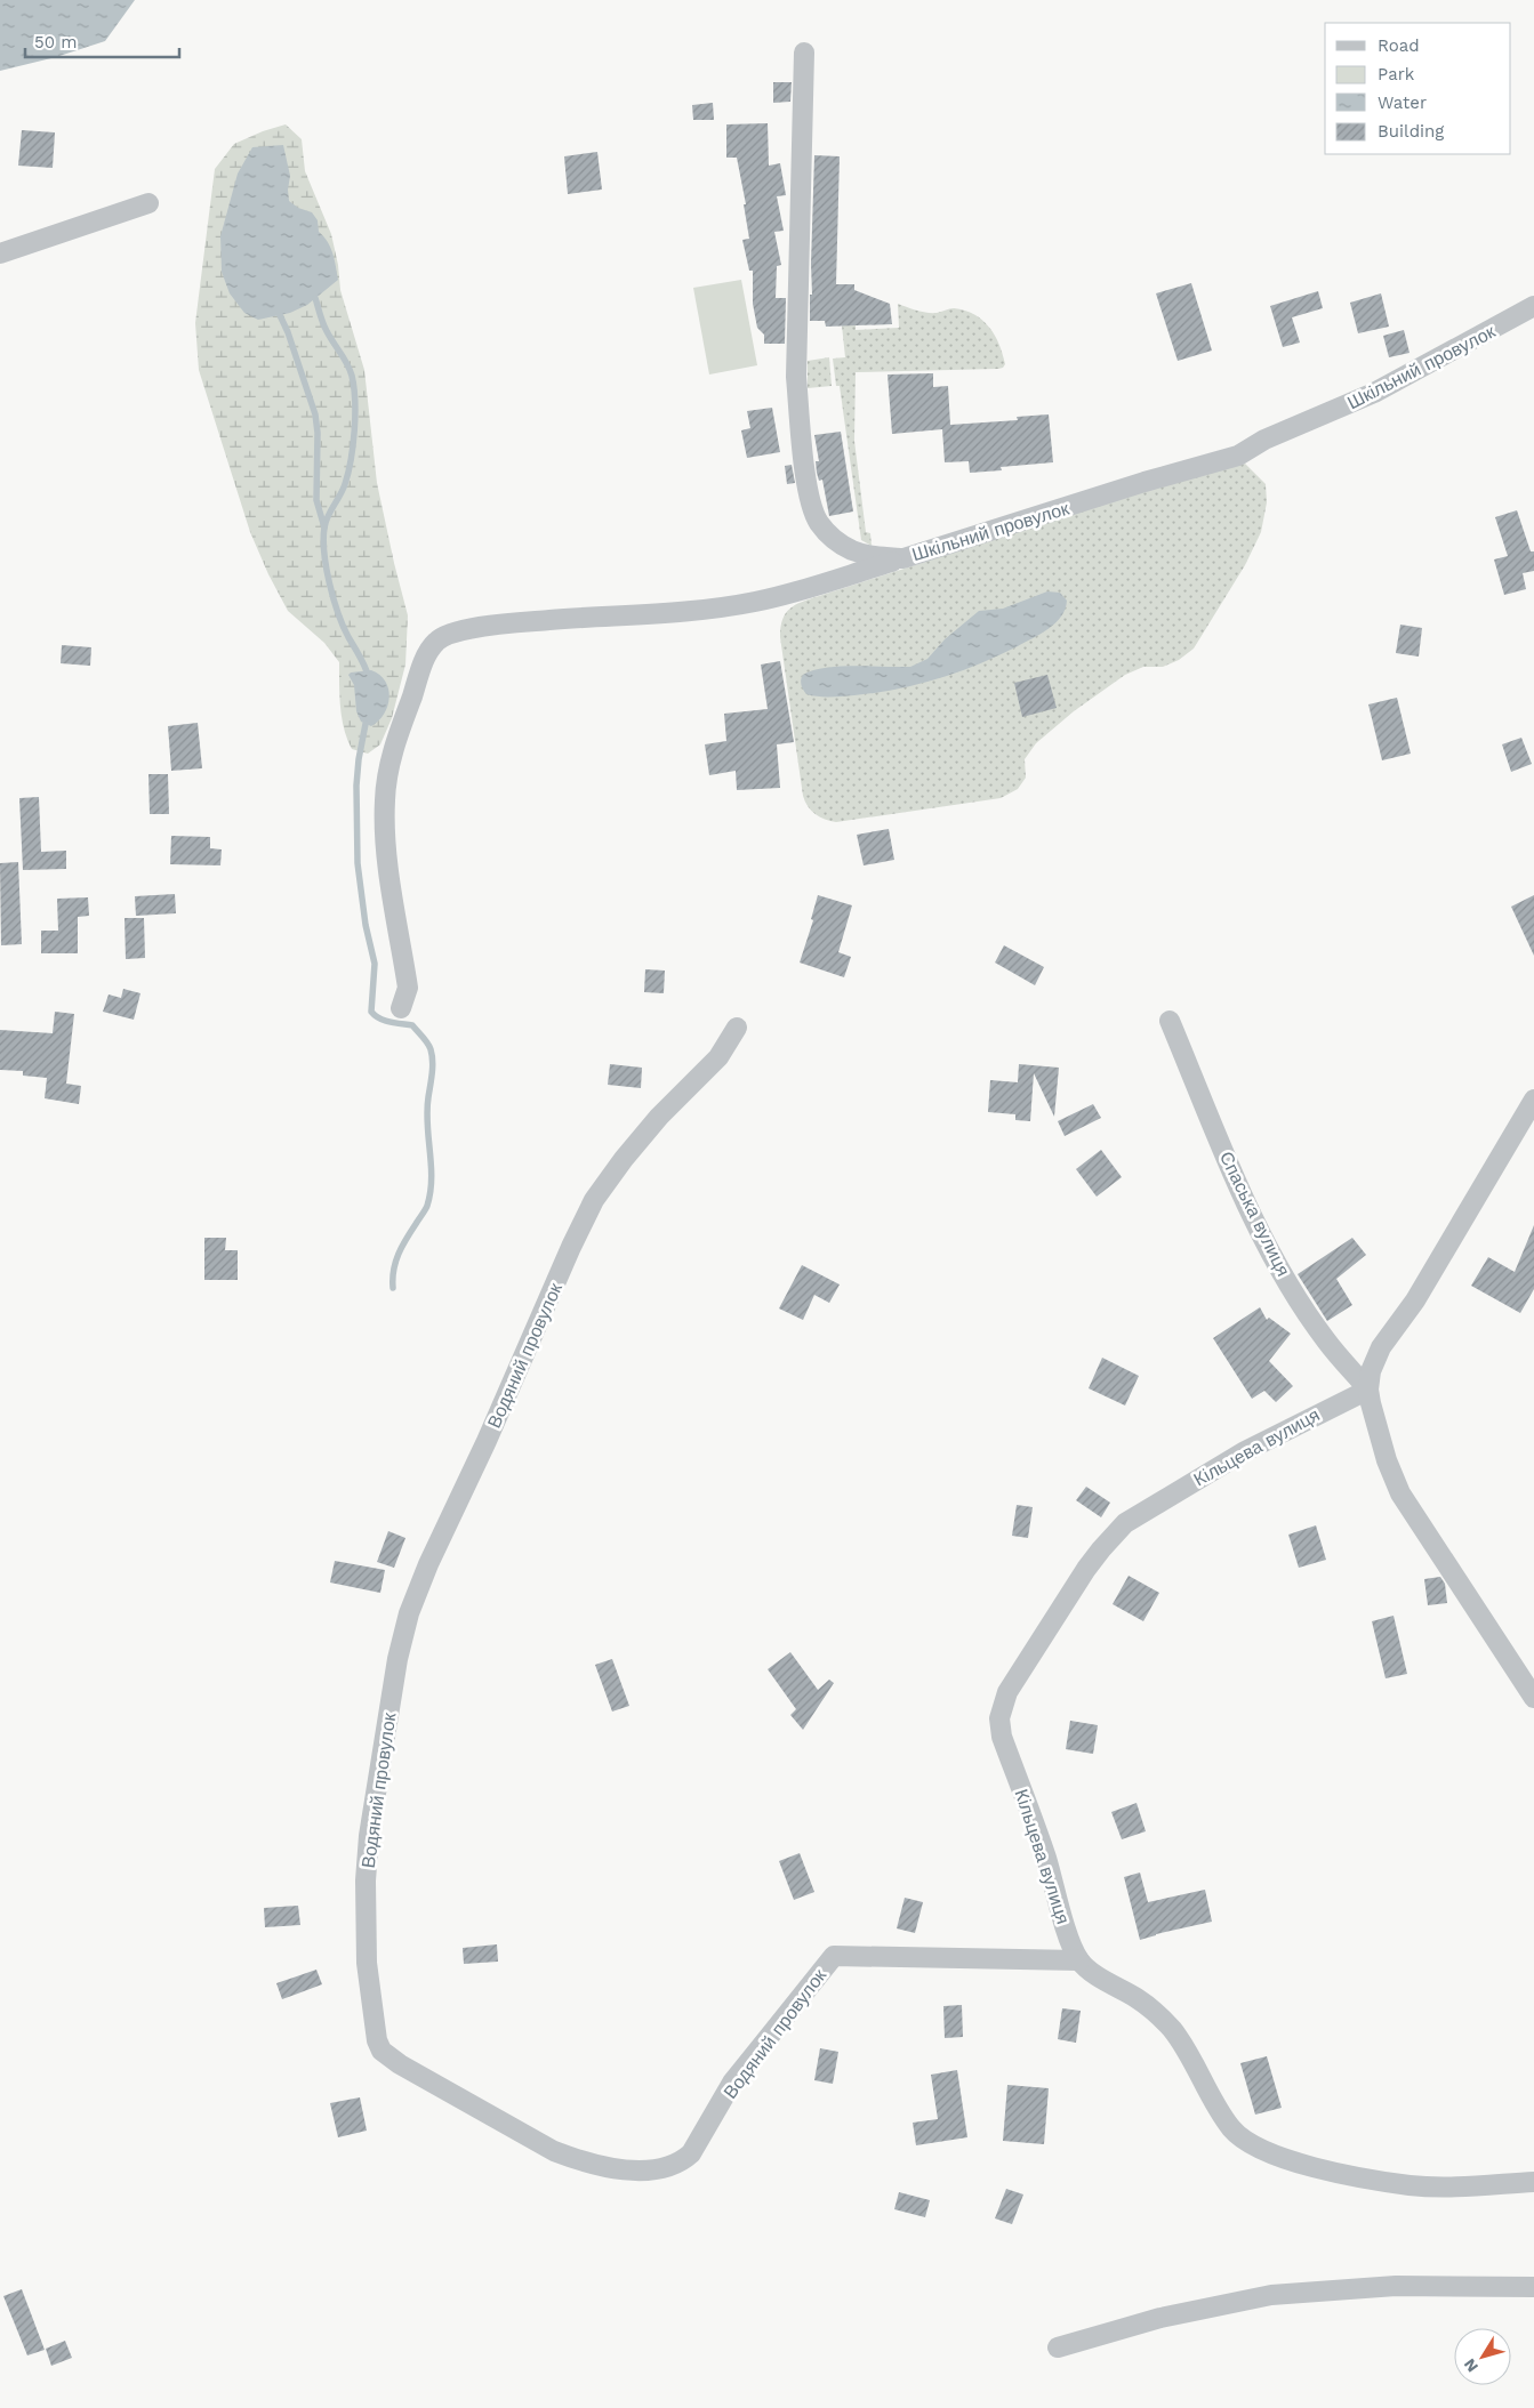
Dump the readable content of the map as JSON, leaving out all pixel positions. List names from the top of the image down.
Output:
{
  "streets": {
    "street": [
      "Шкільний провулок",
      "Спаська вулиця",
      "Водяний провулок",
      "Кільцева вулиця"
    ]
  },
  "crossings": [
    ["Спаська вулиця", "Кільцева вулиця"],
    ["Водяний провулок", "Кільцева вулиця"]
  ],
  "legend": [
    "Road",
    "Park",
    "Water",
    "Building"
  ],
  "scale_bar": "50 m",
  "north": "bottom left"
}
